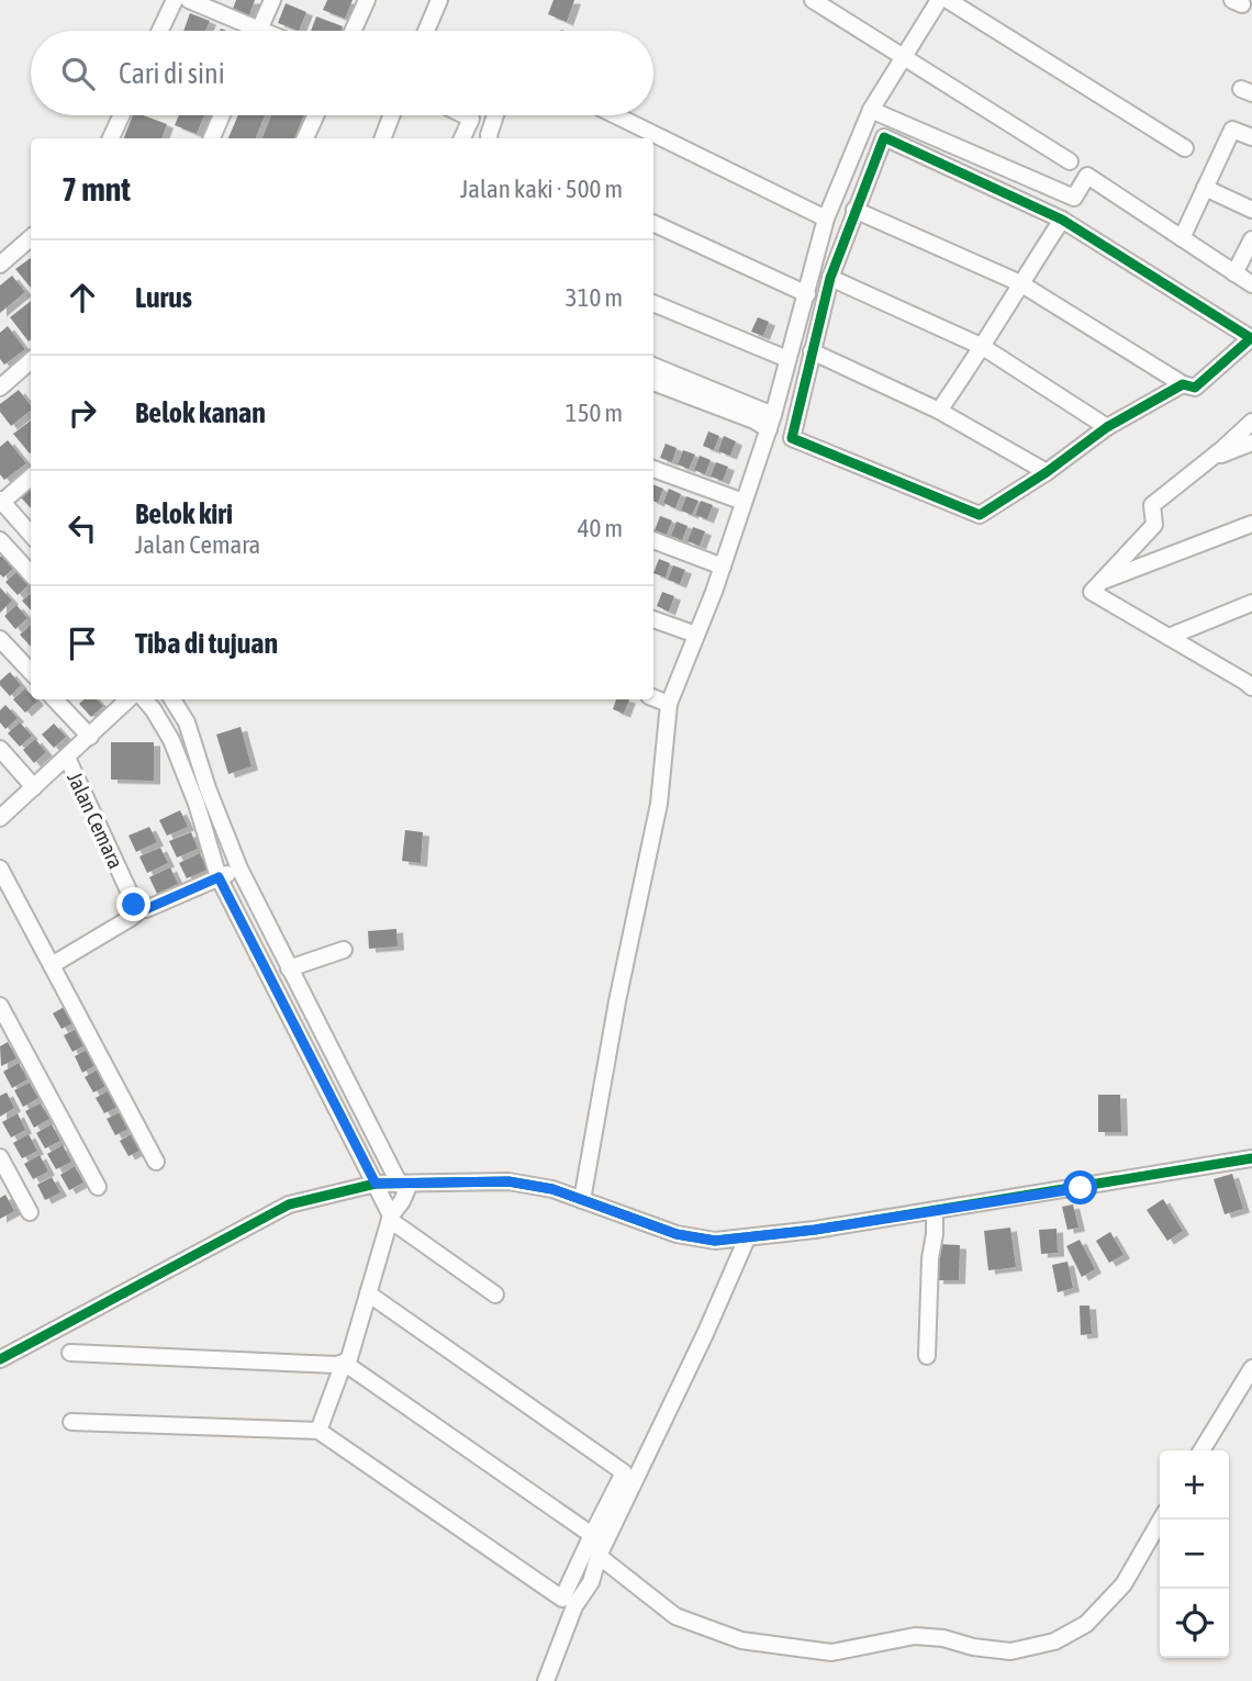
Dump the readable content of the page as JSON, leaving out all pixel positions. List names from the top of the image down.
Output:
{
  "streets": {
    "street": ["Jalan Cemara"]
  },
  "page": {
    "search": "Cari di sini",
    "heading": ["7 mnt", "Jalan kaki · 500 m"],
    "list": [
      ["Lurus", "310 m"],
      ["Belok kanan", "150 m"],
      ["Belok kiri", "Jalan Cemara", "40 m"],
      "Tiba di tujuan"
    ],
    "map_buttons": ["+", "−"]
  }
}
